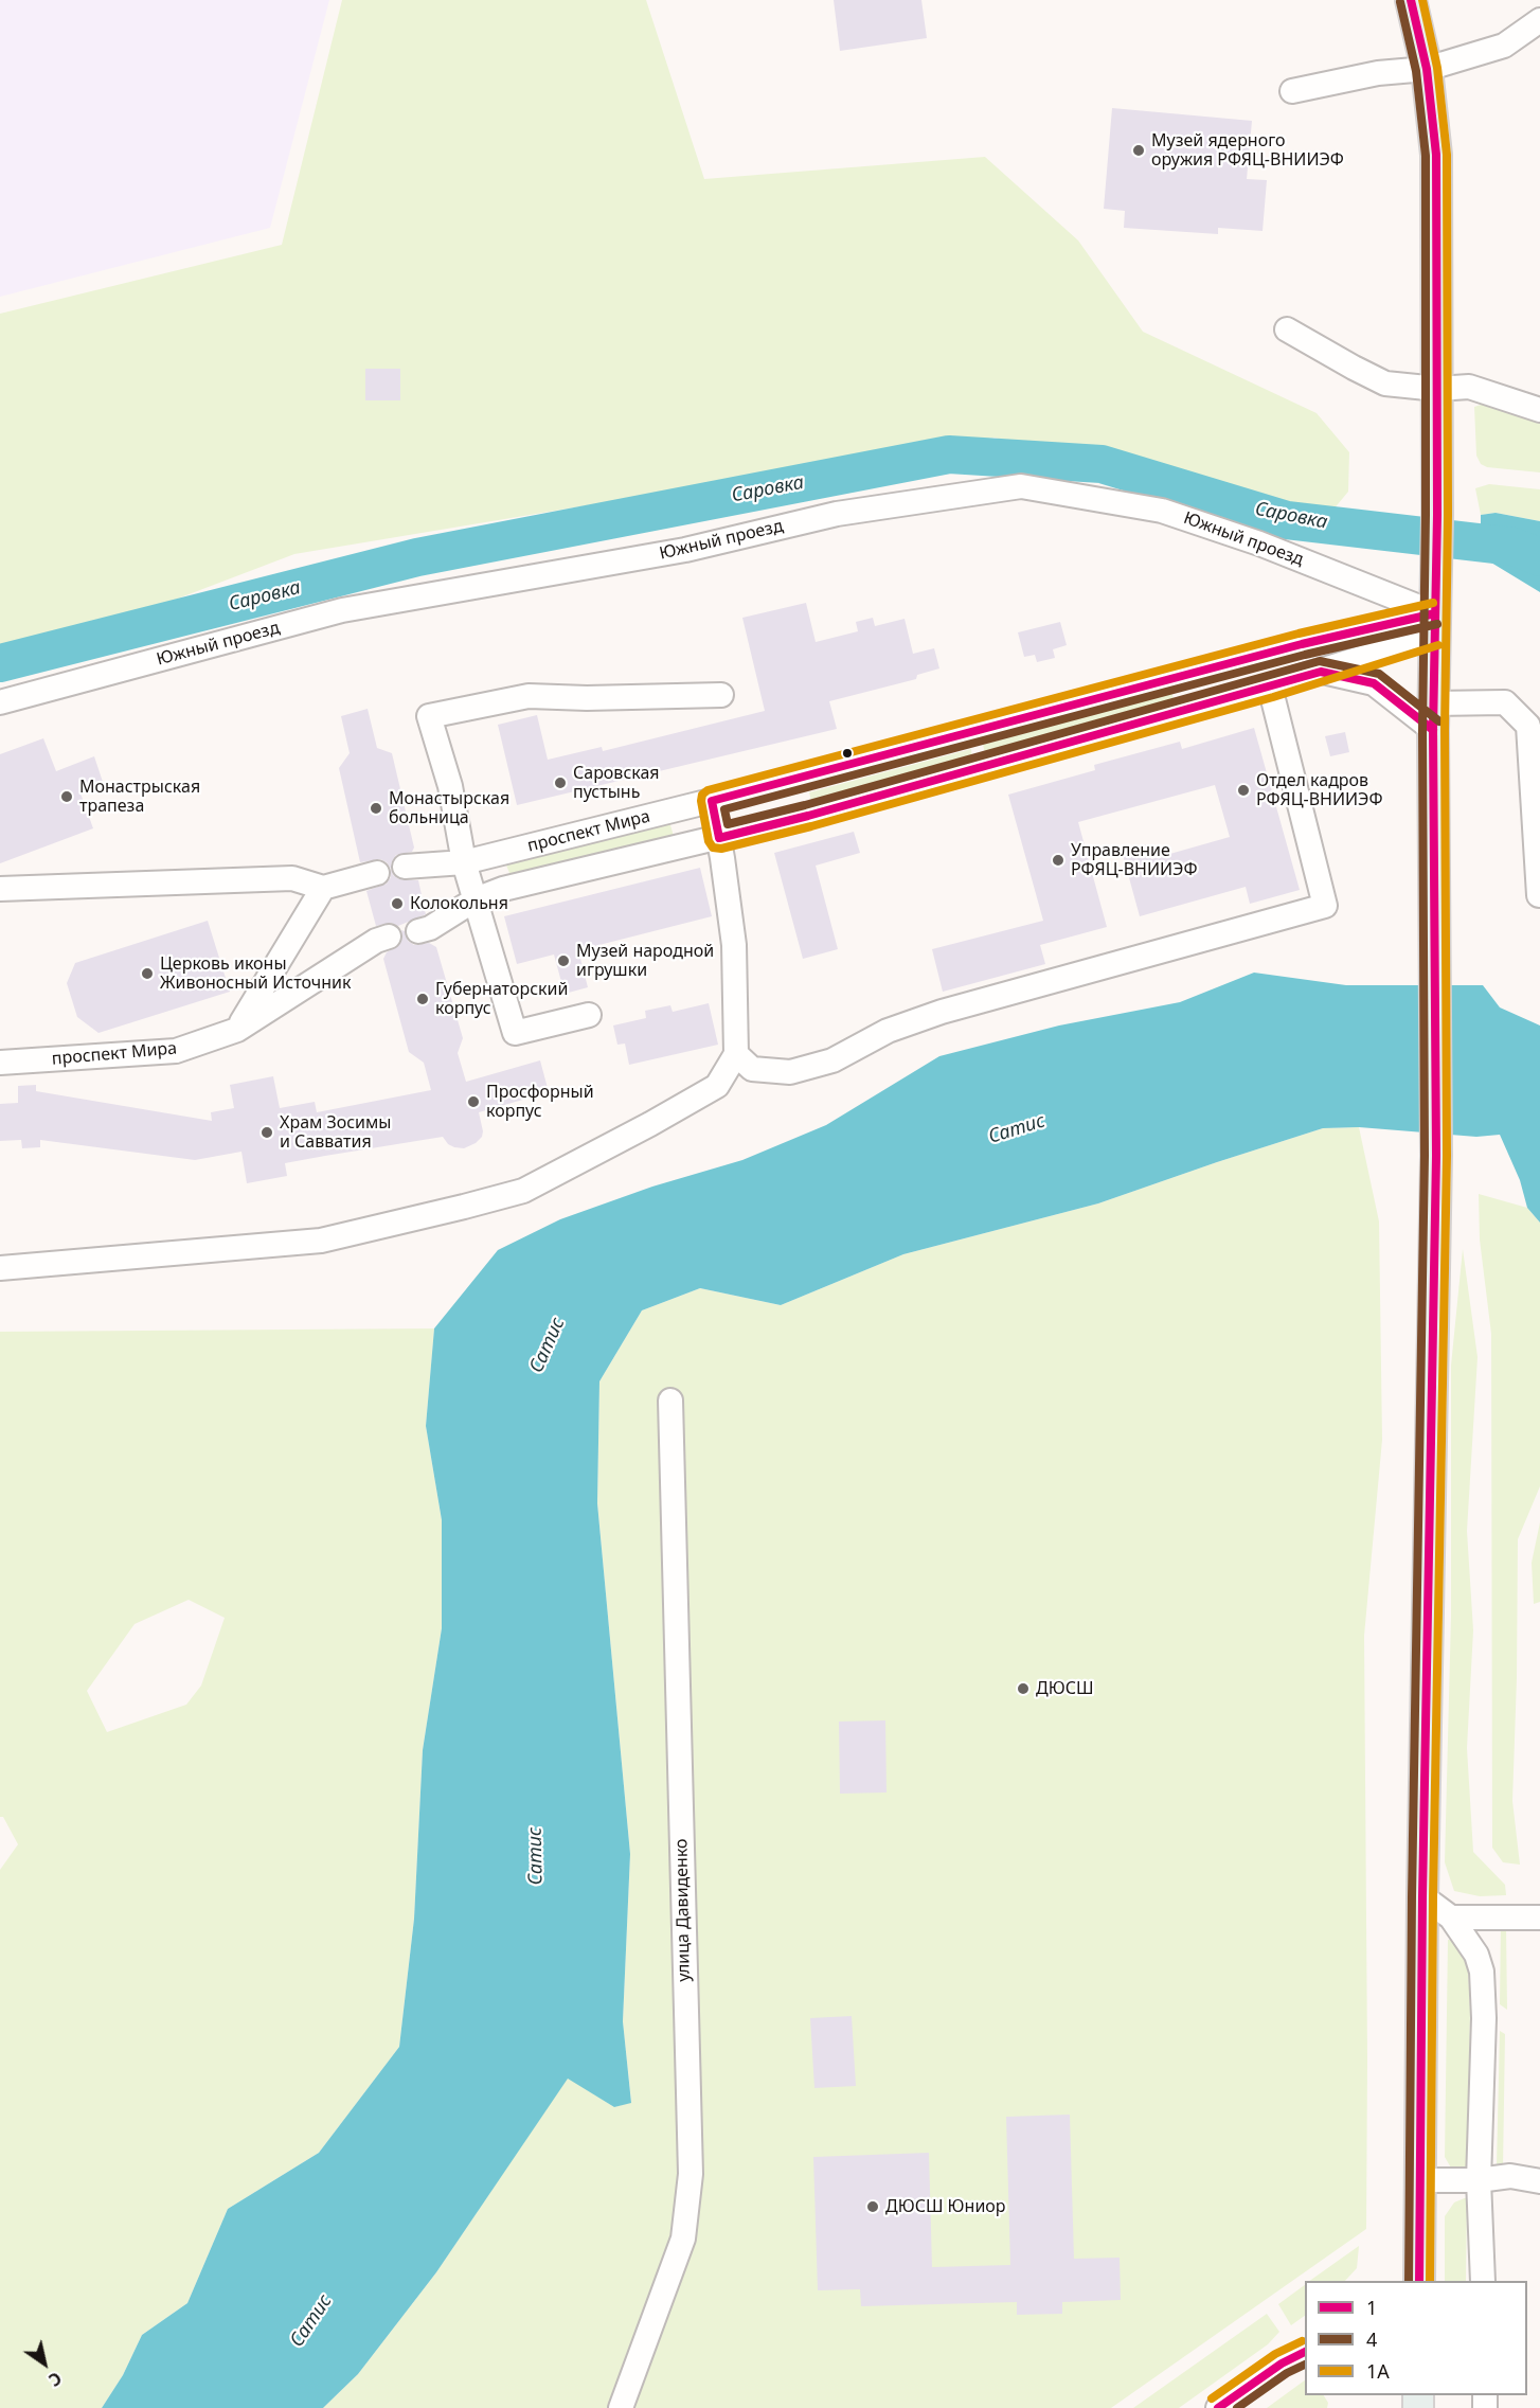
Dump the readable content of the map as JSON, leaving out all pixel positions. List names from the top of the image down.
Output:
{
  "streets": {
    "street": ["Южный проезд", "проспект Мира", "улица Давиденко"]
  },
  "crossings": [
    ["Южный проезд", "проспект Мира"]
  ],
  "water": ["Саровка", "Сатис"],
  "places": [
    "Музей ядерного оружия РФЯЦ-ВНИИЭФ",
    "Саровская пустынь",
    "Отдел кадров РФЯЦ-ВНИИЭФ",
    "Монастрыская трапеза",
    "Монастырская больница",
    "Управление РФЯЦ-ВНИИЭФ",
    "Колокольня",
    "Музей народной игрушки",
    "Церковь иконы Живоносный Источник",
    "Губернаторский корпус",
    "Просфорный корпус",
    "Храм Зосимы и Савватия",
    "ДЮСШ",
    "ДЮСШ Юниор"
  ],
  "lines": ["transit line 1", "transit line 1А", "transit line 4"],
  "legend": ["1", "4", "1А"],
  "north": "bottom right"
}
